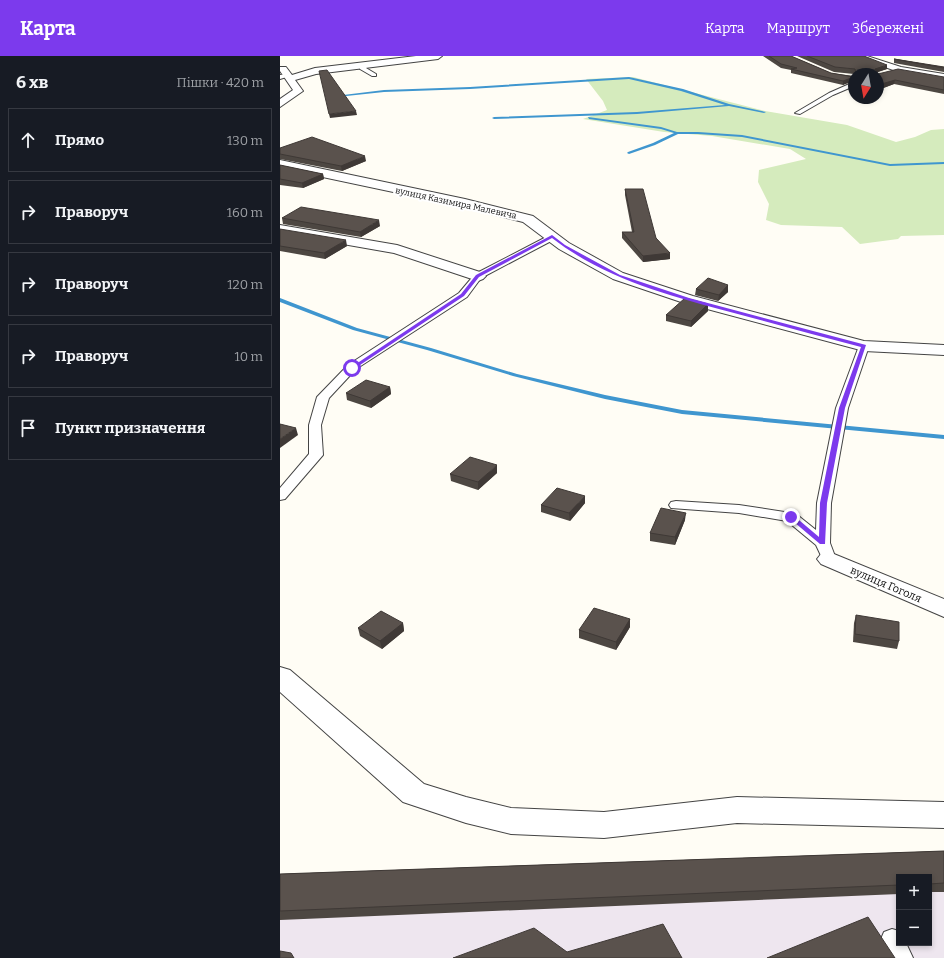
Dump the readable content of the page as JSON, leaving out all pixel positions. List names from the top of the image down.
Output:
{
  "streets": {
    "street": ["вулиця Казимира Малевича", "вулиця Гоголя"]
  },
  "north": "bottom",
  "page": {
    "header": "Карта",
    "nav": ["Карта", "Маршрут", "Збережені"],
    "heading": ["6 хв", "Пішки · 420 m"],
    "list": [
      ["Прямо", "130 m"],
      ["Праворуч", "160 m"],
      ["Праворуч", "120 m"],
      ["Праворуч", "10 m"],
      "Пункт призначення"
    ],
    "map_buttons": ["+", "−"]
  }
}
